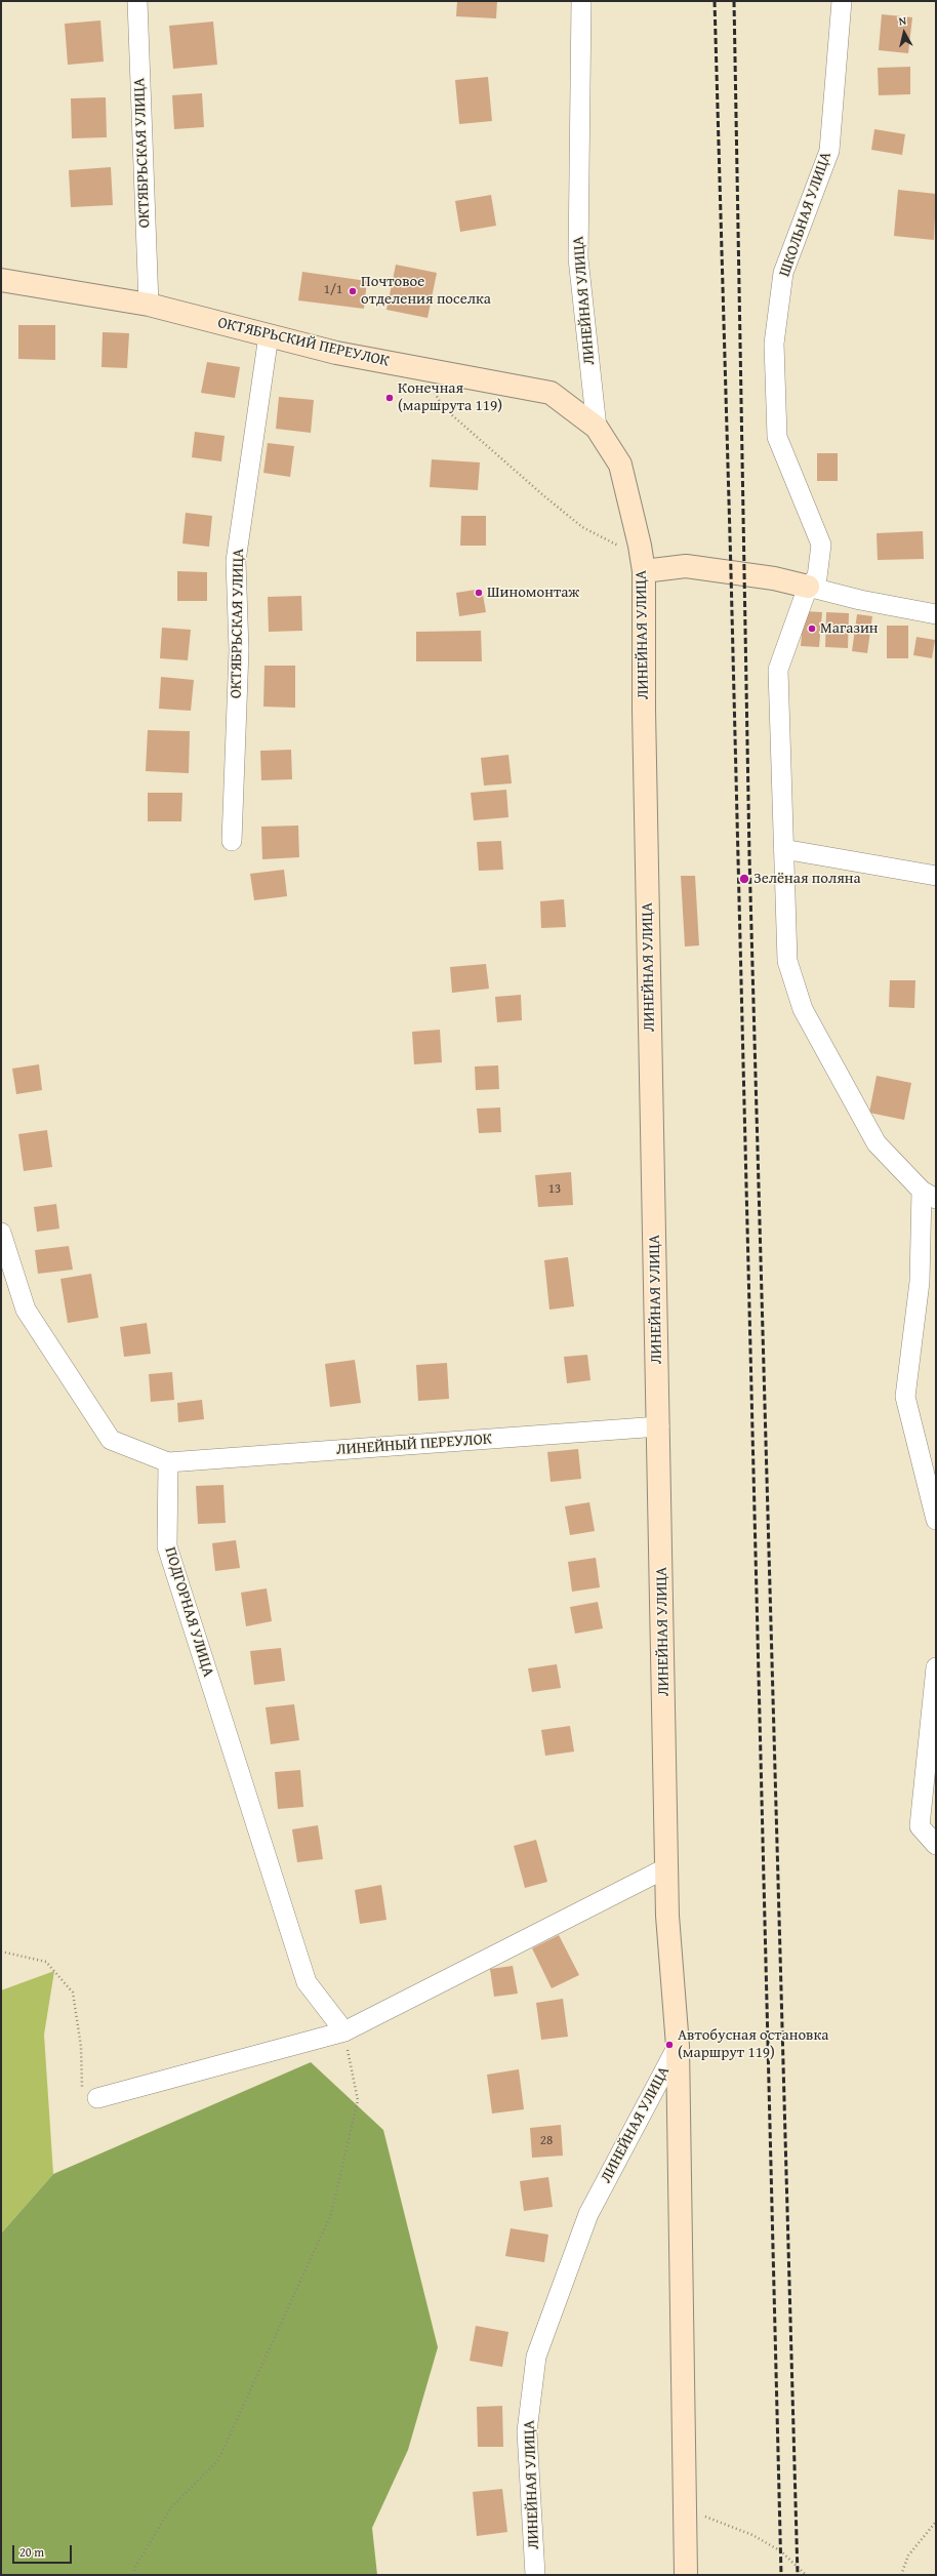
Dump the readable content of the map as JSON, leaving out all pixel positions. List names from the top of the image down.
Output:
{
  "streets": {
    "street": [
      "ОКТЯБРЬСКАЯ УЛИЦА",
      "ШКОЛЬНАЯ УЛИЦА",
      "ЛИНЕЙНАЯ УЛИЦА",
      "ОКТЯБРЬСКИЙ ПЕРЕУЛОК",
      "ЛИНЕЙНЫЙ ПЕРЕУЛОК",
      "ПОДГОРНАЯ УЛИЦА"
    ]
  },
  "crossings": [
    ["ОКТЯБРЬСКАЯ УЛИЦА", "ОКТЯБРЬСКИЙ ПЕРЕУЛОК"],
    ["ЛИНЕЙНАЯ УЛИЦА", "ОКТЯБРЬСКИЙ ПЕРЕУЛОК"],
    ["ЛИНЕЙНАЯ УЛИЦА", "ЛИНЕЙНЫЙ ПЕРЕУЛОК"],
    ["ЛИНЕЙНЫЙ ПЕРЕУЛОК", "ПОДГОРНАЯ УЛИЦА"]
  ],
  "places": [
    "Почтовое отделения поселка",
    "Конечная (маршрута 119)",
    "Шиномонтаж",
    "Магазин",
    "Зелёная поляна",
    "Автобусная остановка (маршрут 119)"
  ],
  "house_numbers": ["1/1", "13", "28"],
  "scale_bar": "20 m",
  "north": "top"
}
